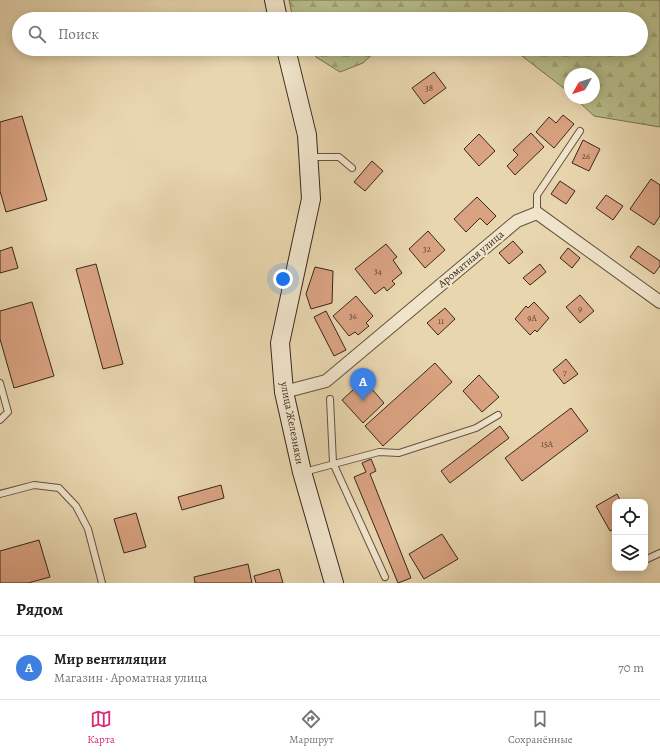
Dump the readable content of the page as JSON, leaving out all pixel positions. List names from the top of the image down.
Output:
{
  "streets": {
    "street": ["Ароматная улица", "улица Железняки"]
  },
  "crossings": [
    ["Ароматная улица", "улица Железняки"]
  ],
  "house_numbers": [
    "38",
    "26",
    "32",
    "34",
    "9",
    "36",
    "9А",
    "11",
    "7",
    "15А"
  ],
  "north": "bottom left",
  "page": {
    "search": "Поиск",
    "pins": "A",
    "heading": "Рядом",
    "list": [
      {
        "mark": "A",
        "name": "Мир вентиляции",
        "note": "Магазин · Ароматная улица",
        "value": "70 m"
      }
    ],
    "nav": ["Карта", "Маршрут", "Сохранённые"]
  }
}
